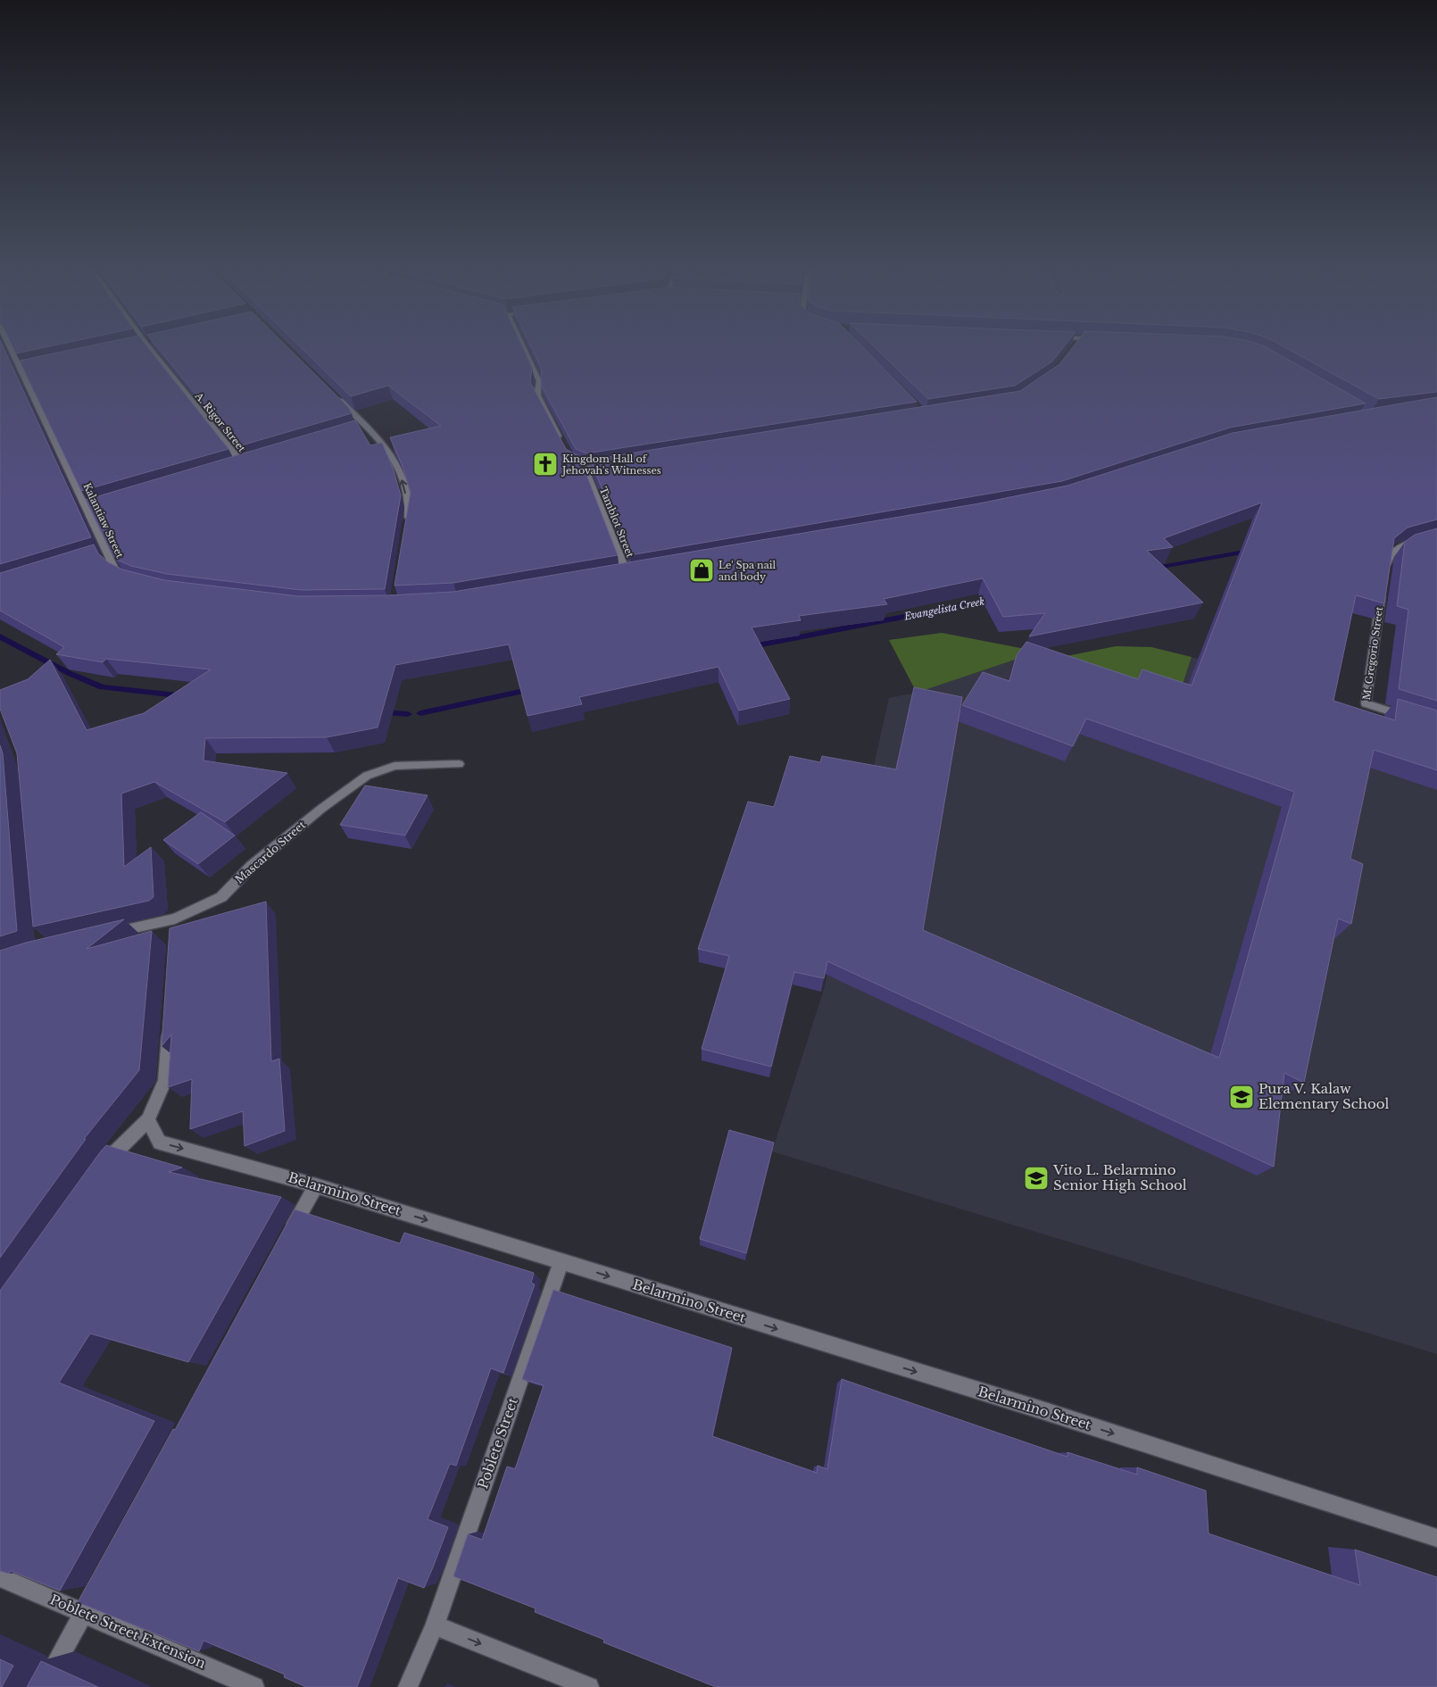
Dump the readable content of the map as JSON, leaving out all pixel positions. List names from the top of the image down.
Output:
{
  "streets": {
    "street": [
      "A. Rigor Street",
      "Kalantiaw Street",
      "Tamblot Street",
      "M. Gregorio Street",
      "Mascardo Street",
      "Belarmino Street",
      "Poblete Street",
      "Poblete Street Extension"
    ]
  },
  "crossings": [
    ["Belarmino Street", "Poblete Street"]
  ],
  "one_way": ["Belarmino Street"],
  "water": ["Evangelista Creek"],
  "places": {
    "church": ["Kingdom Hall of Jehovah's Witnesses"],
    "shop": ["Le' Spa nail and body"],
    "school or university": ["Pura V. Kalaw Elementary School", "Vito L. Belarmino Senior High School"]
  }
}
